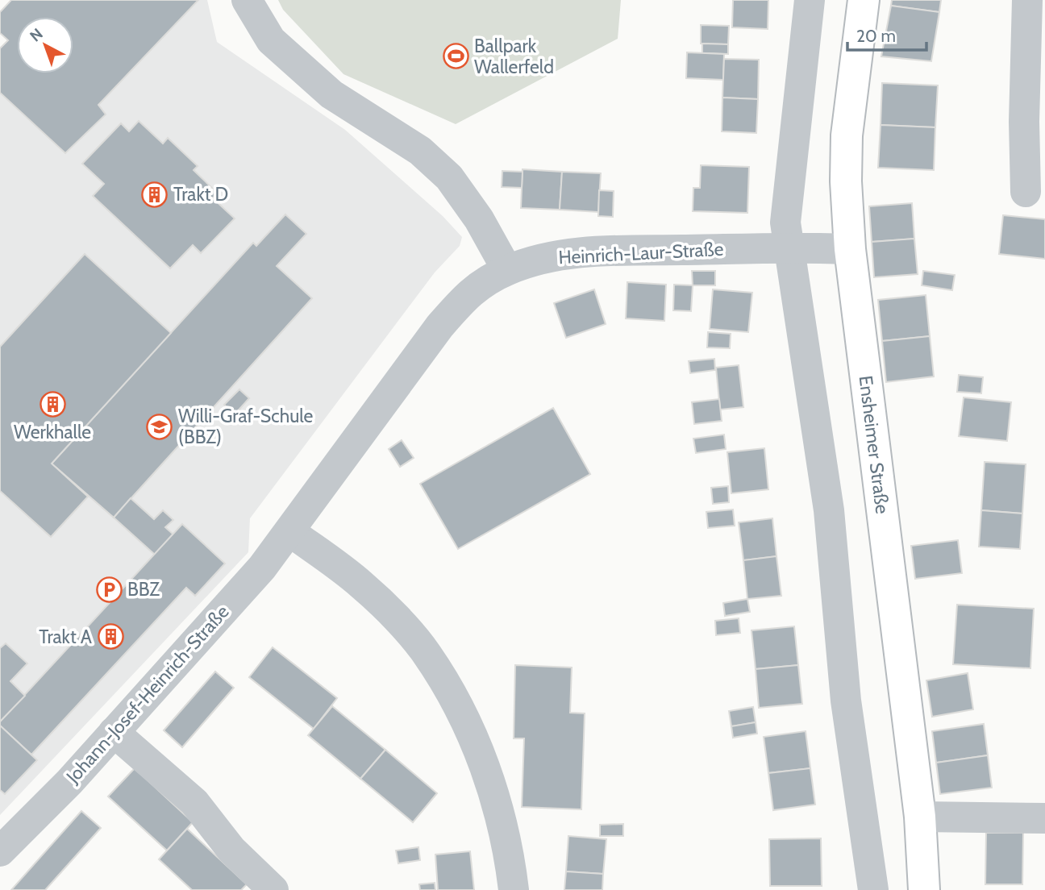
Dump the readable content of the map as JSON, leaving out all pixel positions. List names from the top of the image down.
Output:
{
  "streets": {
    "main road": ["Ensheimer Straße"],
    "street": ["Heinrich-Laur-Straße", "Johann-Josef-Heinrich-Straße"]
  },
  "crossings": [
    ["Heinrich-Laur-Straße", "Ensheimer Straße"],
    ["Heinrich-Laur-Straße", "Johann-Josef-Heinrich-Straße"]
  ],
  "places": {
    "sports": ["Ballpark Wallerfeld"],
    "building": ["Trakt D", "Werkhalle", "Trakt A"],
    "school or university": ["Willi-Graf-Schule (BBZ)"],
    "parking": ["BBZ"]
  },
  "scale_bar": "20 m",
  "north": "top left"
}
